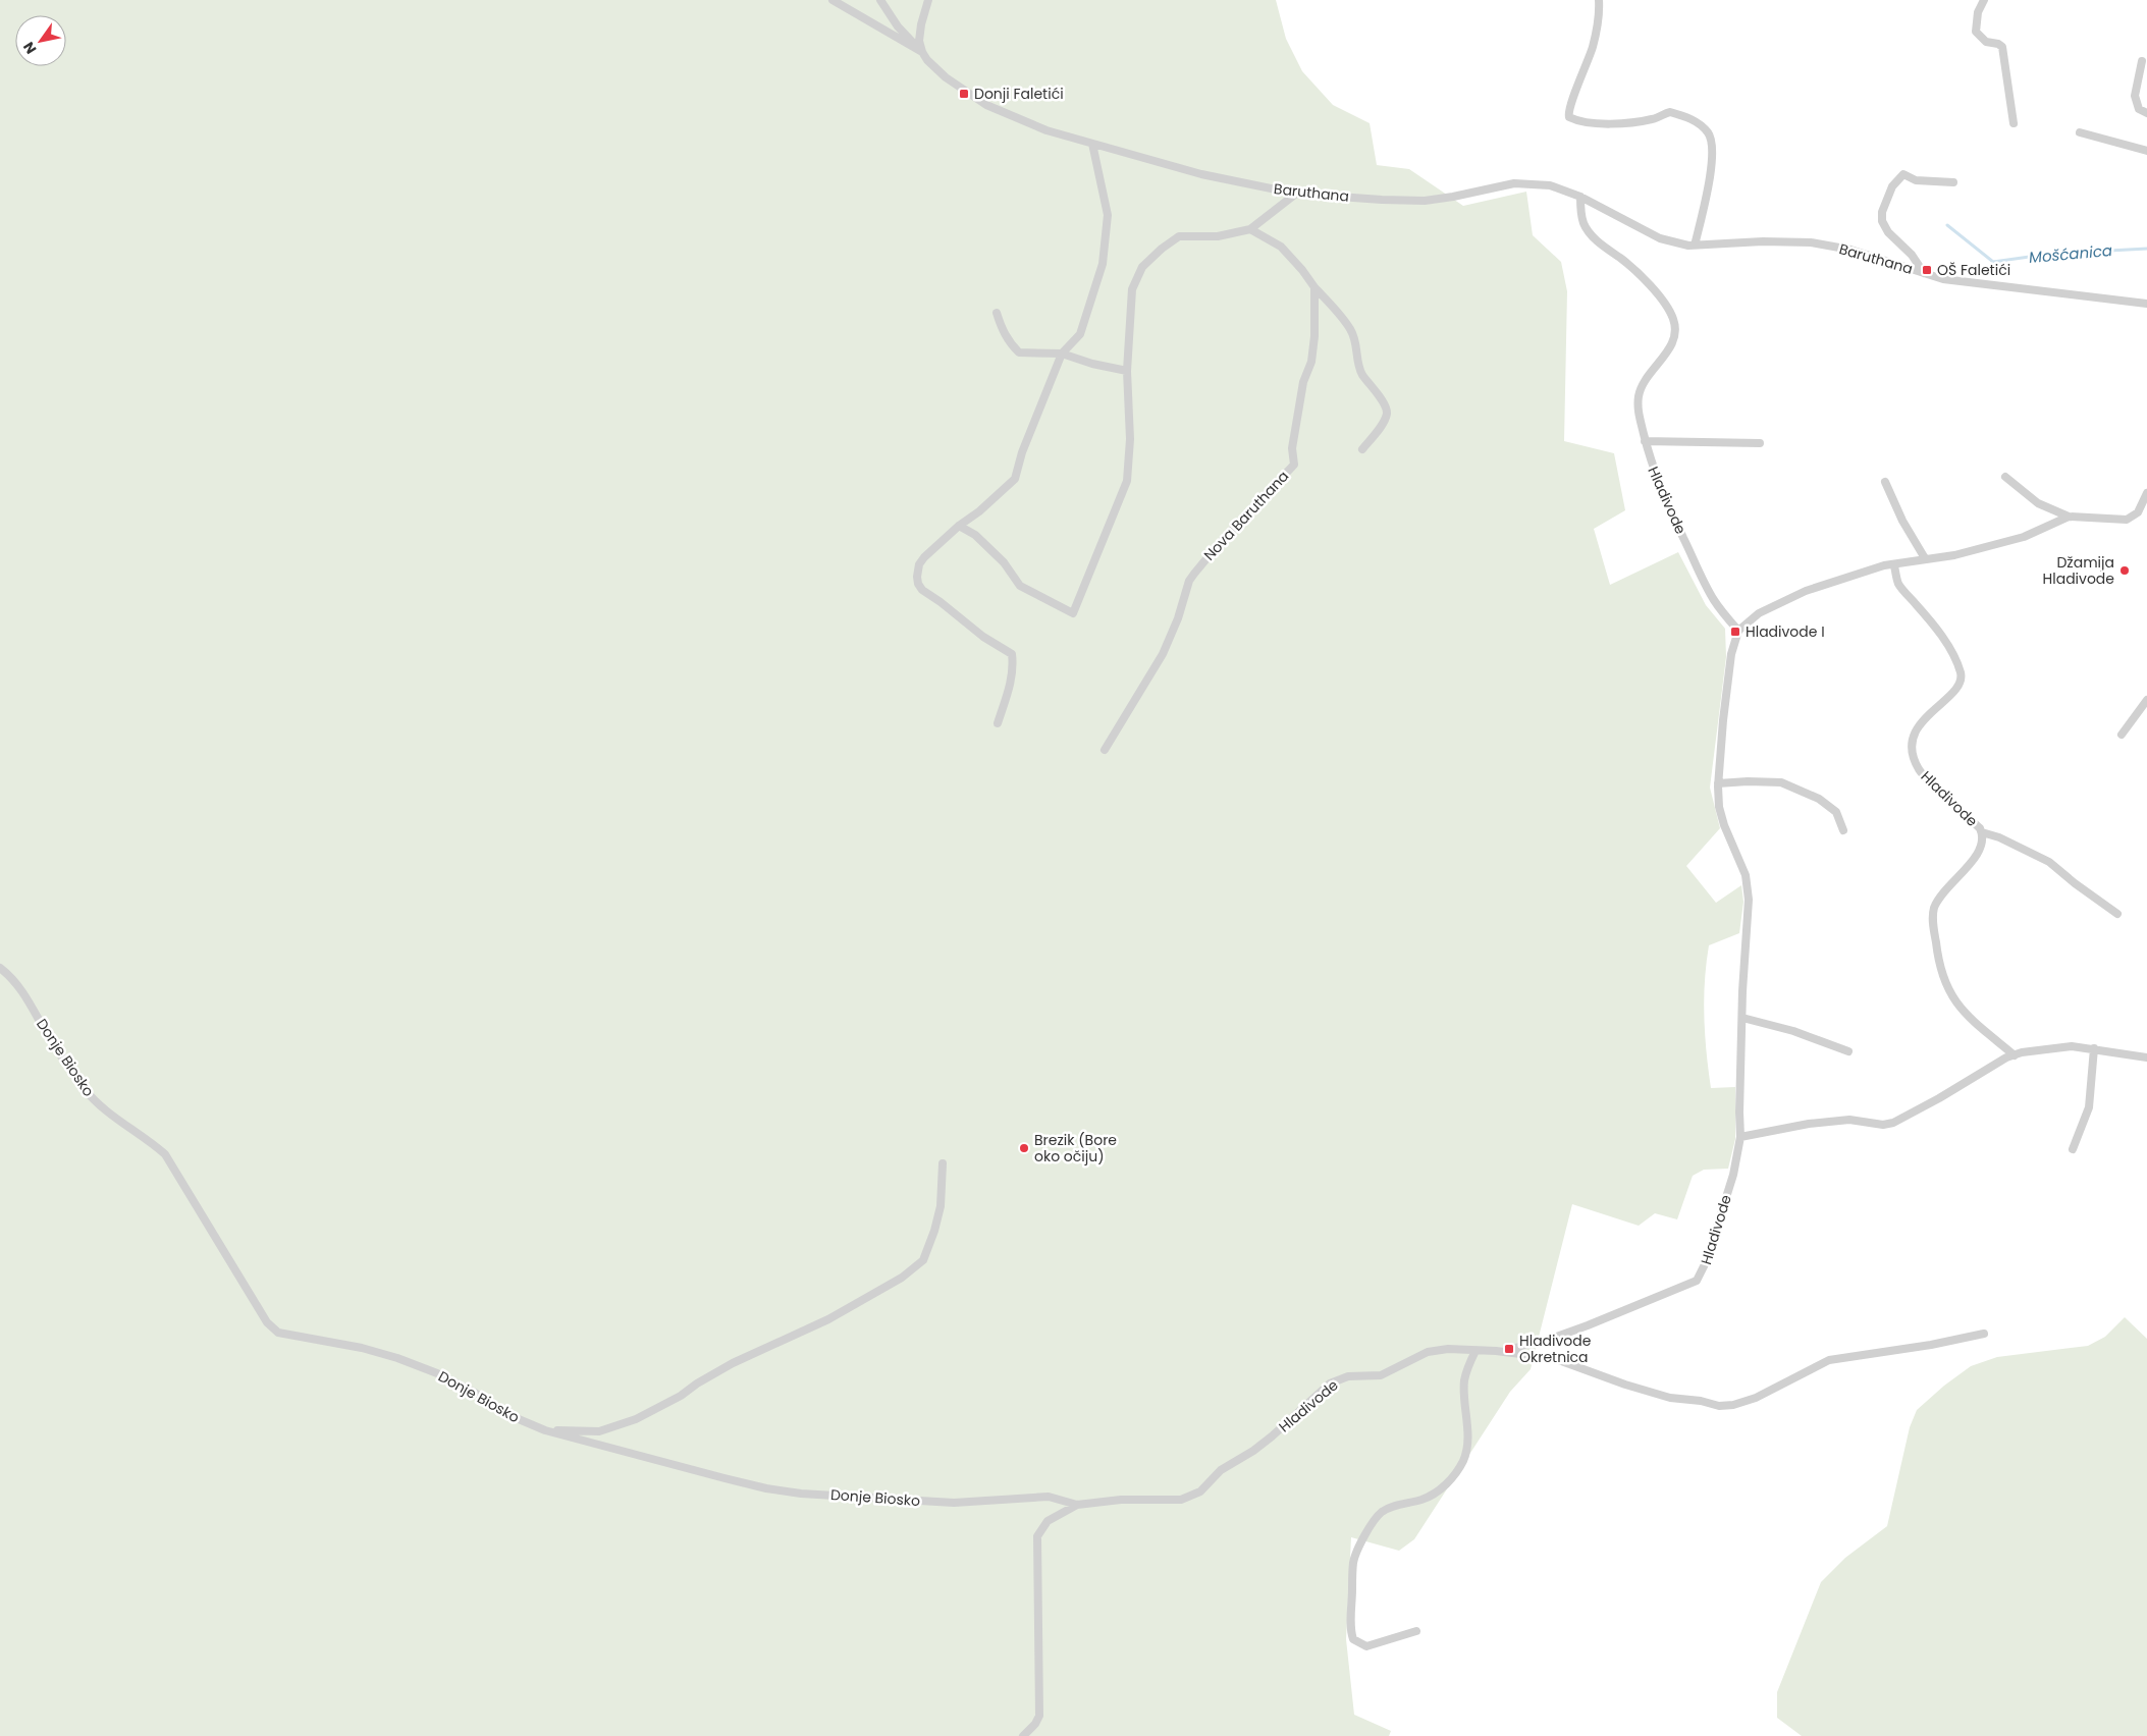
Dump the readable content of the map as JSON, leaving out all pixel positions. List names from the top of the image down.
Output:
{
  "streets": {
    "street": [
      "Baruthana",
      "Hladivode",
      "Nova Baruthana",
      "Donje Biosko"
    ]
  },
  "crossings": [
    ["Hladivode", "Donje Biosko"]
  ],
  "water": ["Mošćanica"],
  "places": {
    "transit": [
      "Donji Faletići",
      "OŠ Faletići",
      "Hladivode I",
      "Hladivode Okretnica"
    ],
    "other": ["Džamija Hladivode", "Brezik (Bore oko očiju)"]
  },
  "north": "bottom left"
}
